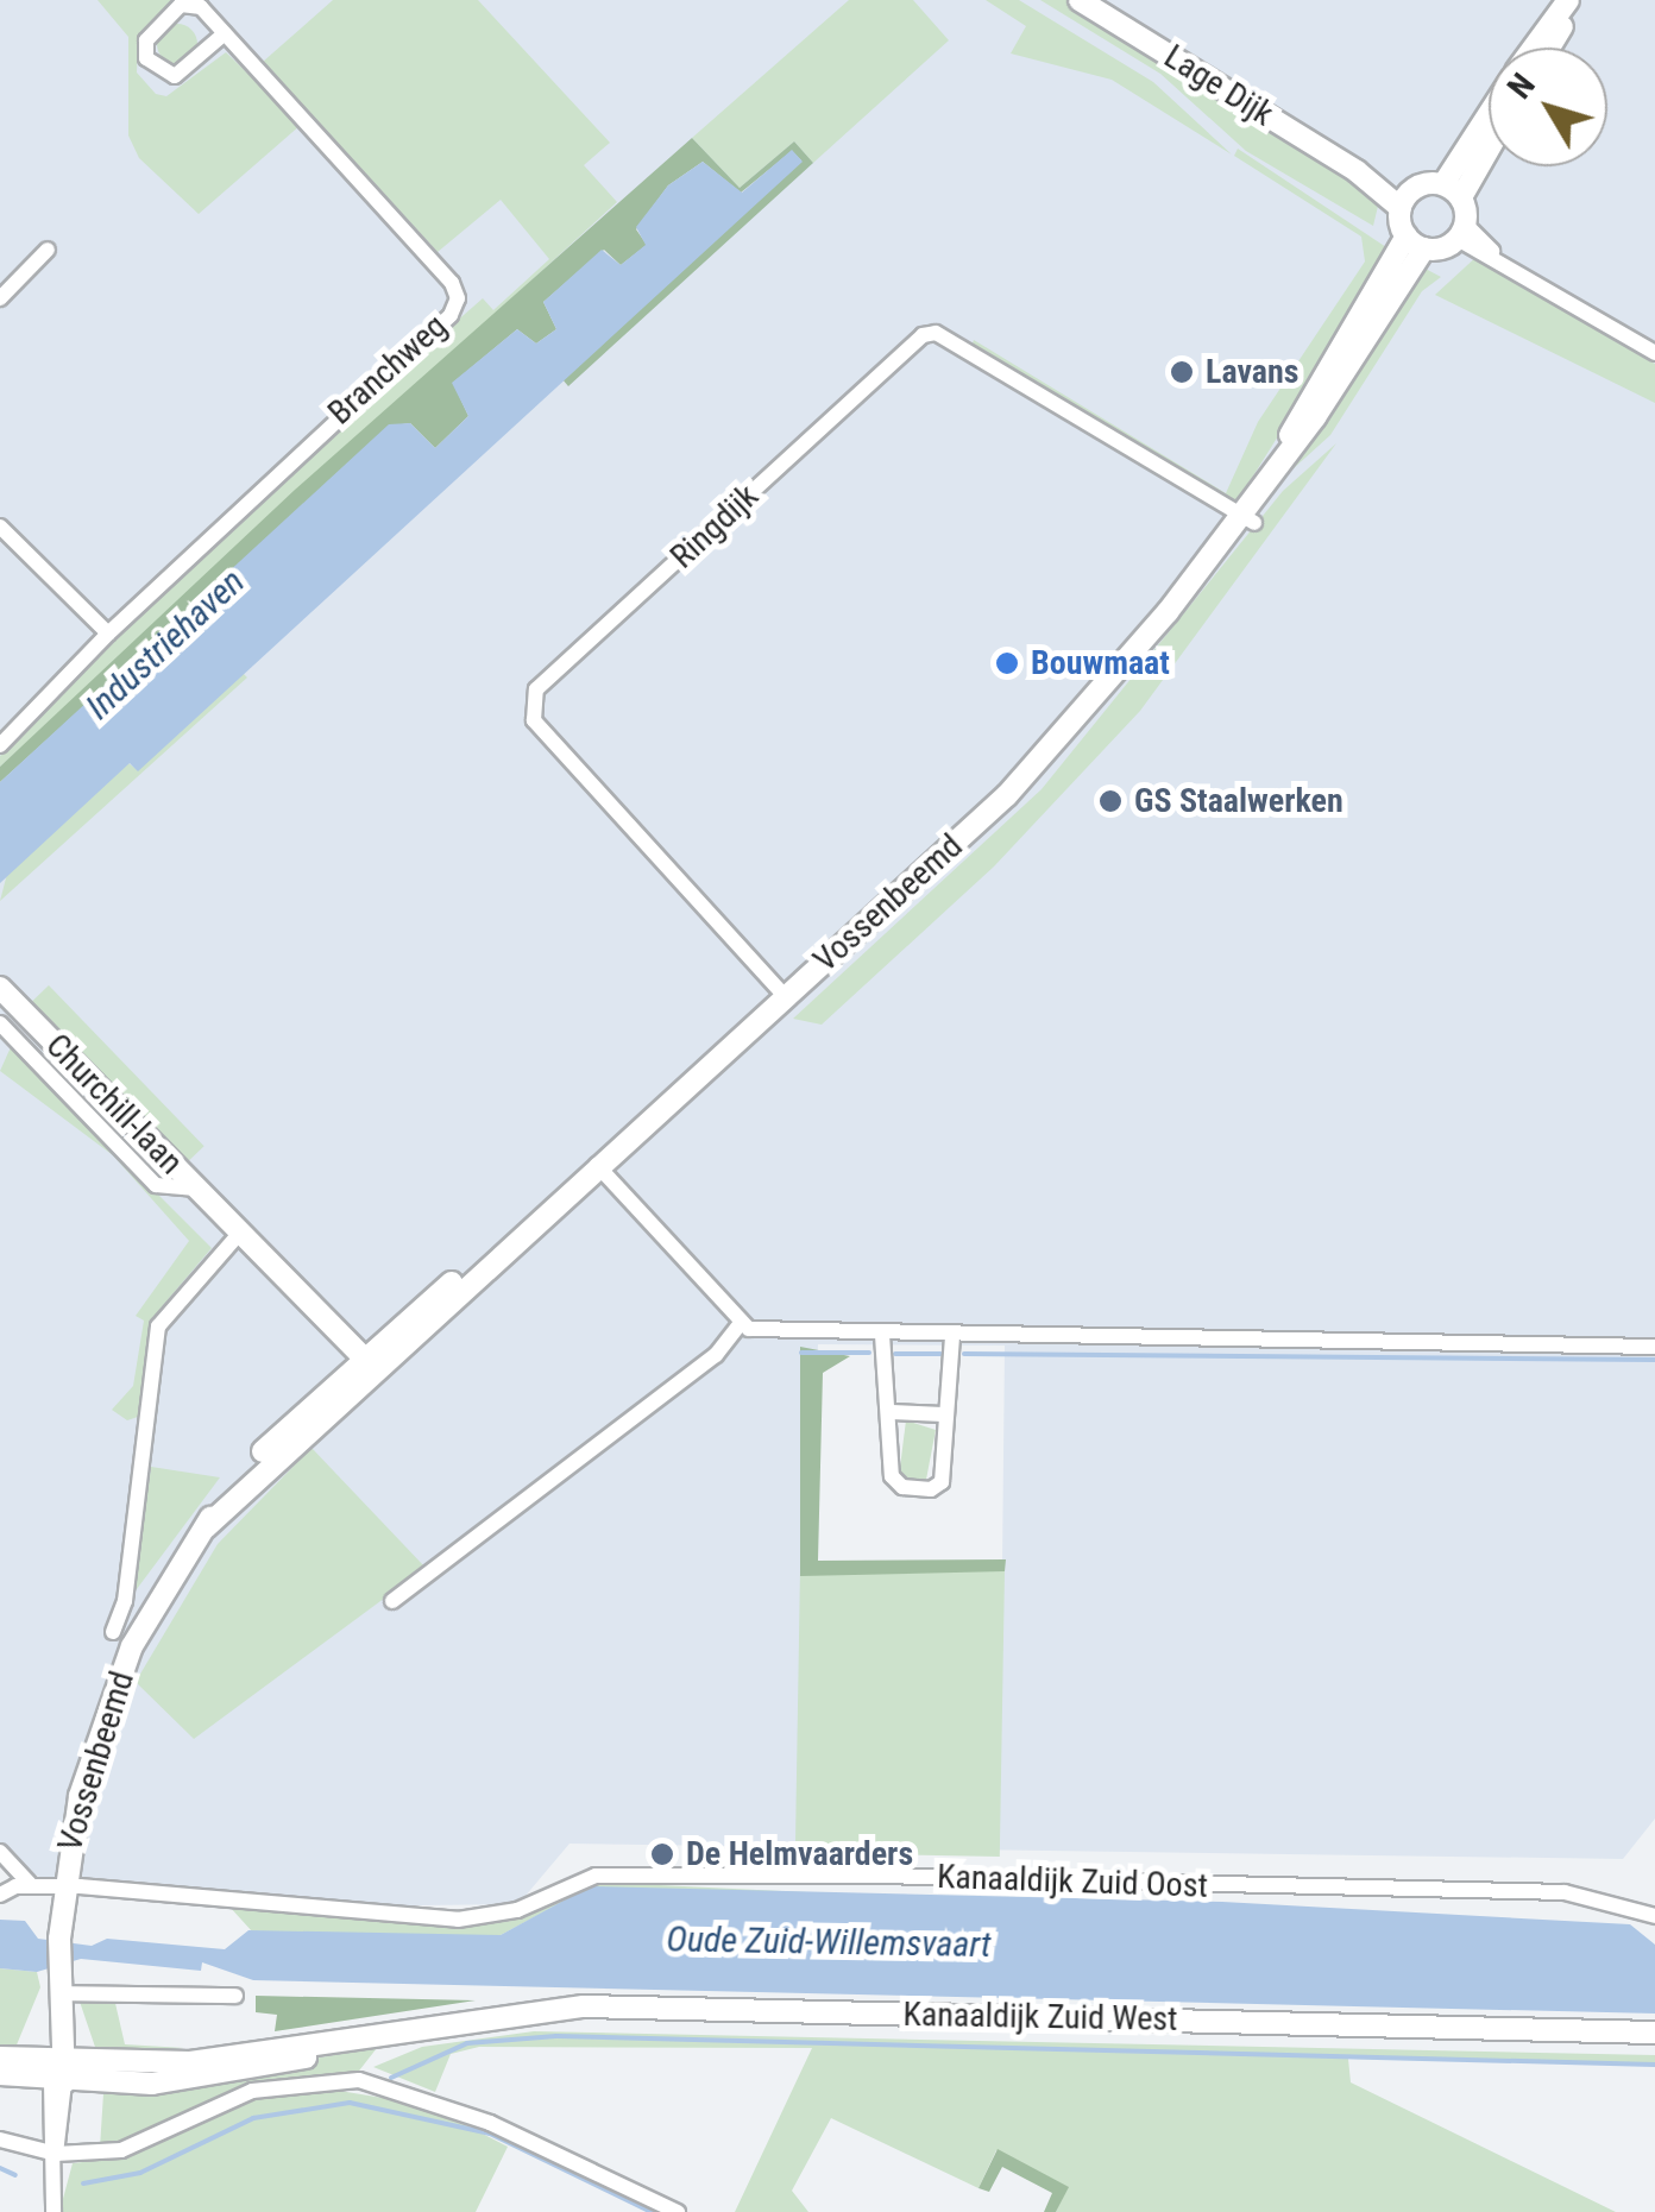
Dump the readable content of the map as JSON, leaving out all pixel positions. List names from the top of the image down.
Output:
{
  "streets": {
    "main road": [
      "Lage Dijk",
      "Vossenbeemd",
      "Churchill-laan",
      "Kanaaldijk Zuid West"
    ],
    "street": ["Branchweg", "Ringdijk", "Kanaaldijk Zuid Oost"]
  },
  "crossings": [
    ["Ringdijk", "Vossenbeemd"],
    ["Vossenbeemd", "Churchill-laan"],
    ["Vossenbeemd", "Kanaaldijk Zuid Oost"],
    ["Vossenbeemd", "Kanaaldijk Zuid West"]
  ],
  "water": ["Industriehaven", "Oude Zuid-Willemsvaart"],
  "places": [
    "Lavans",
    "Bouwmaat",
    "GS Staalwerken",
    "De Helmvaarders"
  ],
  "north": "top left"
}
